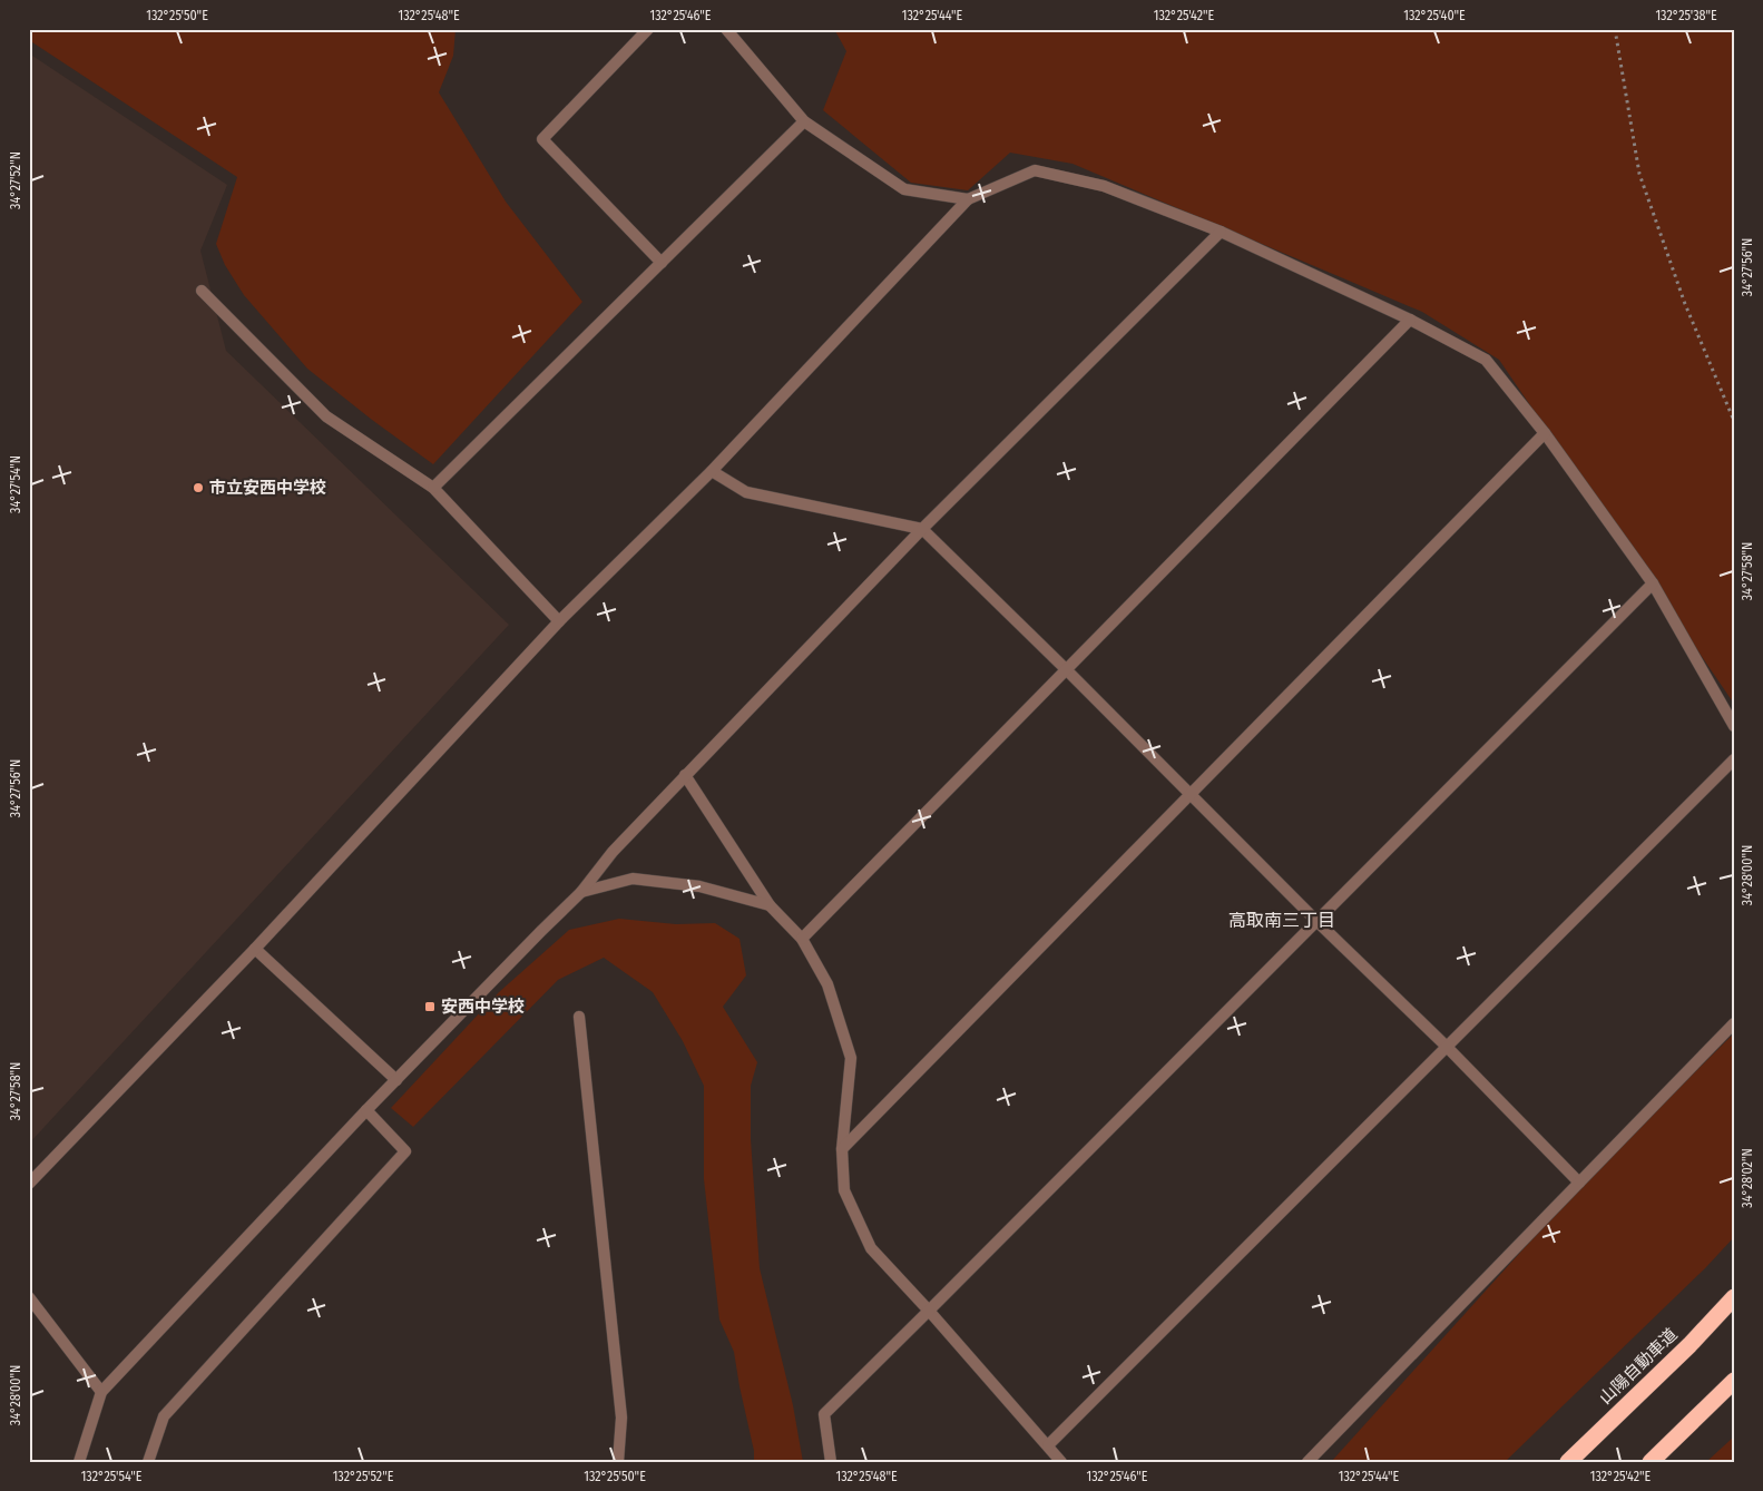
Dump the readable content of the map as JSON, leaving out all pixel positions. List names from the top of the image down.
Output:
{
  "streets": {
    "highway": ["山陽自動車道"]
  },
  "districts": ["高取南三丁目"],
  "places": {
    "other": ["市立安西中学校"],
    "transit": ["安西中学校"]
  },
  "coordinates": [
    "132°25'50\"E",
    "132°25'48\"E",
    "132°25'46\"E",
    "132°25'44\"E",
    "132°25'42\"E",
    "132°25'40\"E",
    "132°25'38\"E",
    "34°27'52\"N",
    "34°27'56\"N",
    "34°27'54\"N",
    "34°27'58\"N",
    "34°28'00\"N",
    "34°28'02\"N",
    "132°25'54\"E",
    "132°25'52\"E"
  ]
}
